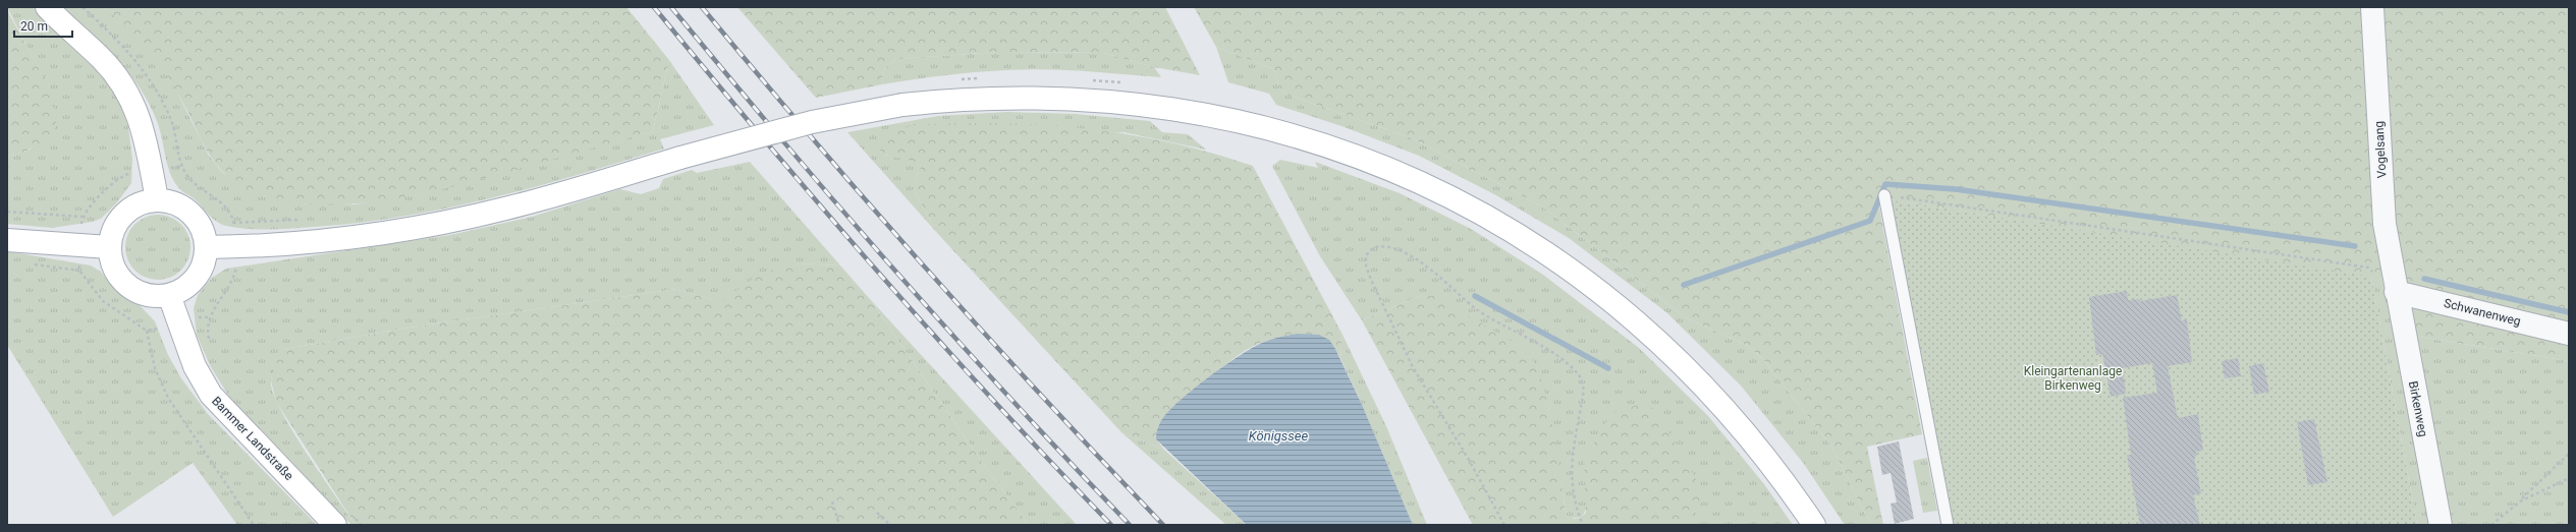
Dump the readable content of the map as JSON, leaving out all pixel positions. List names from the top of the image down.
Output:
{
  "streets": {
    "main road": ["Bammer Landstraße"],
    "street": ["Vogelsang", "Schwanenweg", "Birkenweg"]
  },
  "crossings": [
    ["Vogelsang", "Schwanenweg"],
    ["Vogelsang", "Birkenweg"],
    ["Schwanenweg", "Birkenweg"]
  ],
  "water": ["Königssee"],
  "parks": ["Kleingartenanlage Birkenweg"],
  "scale_bar": "20 m"
}
